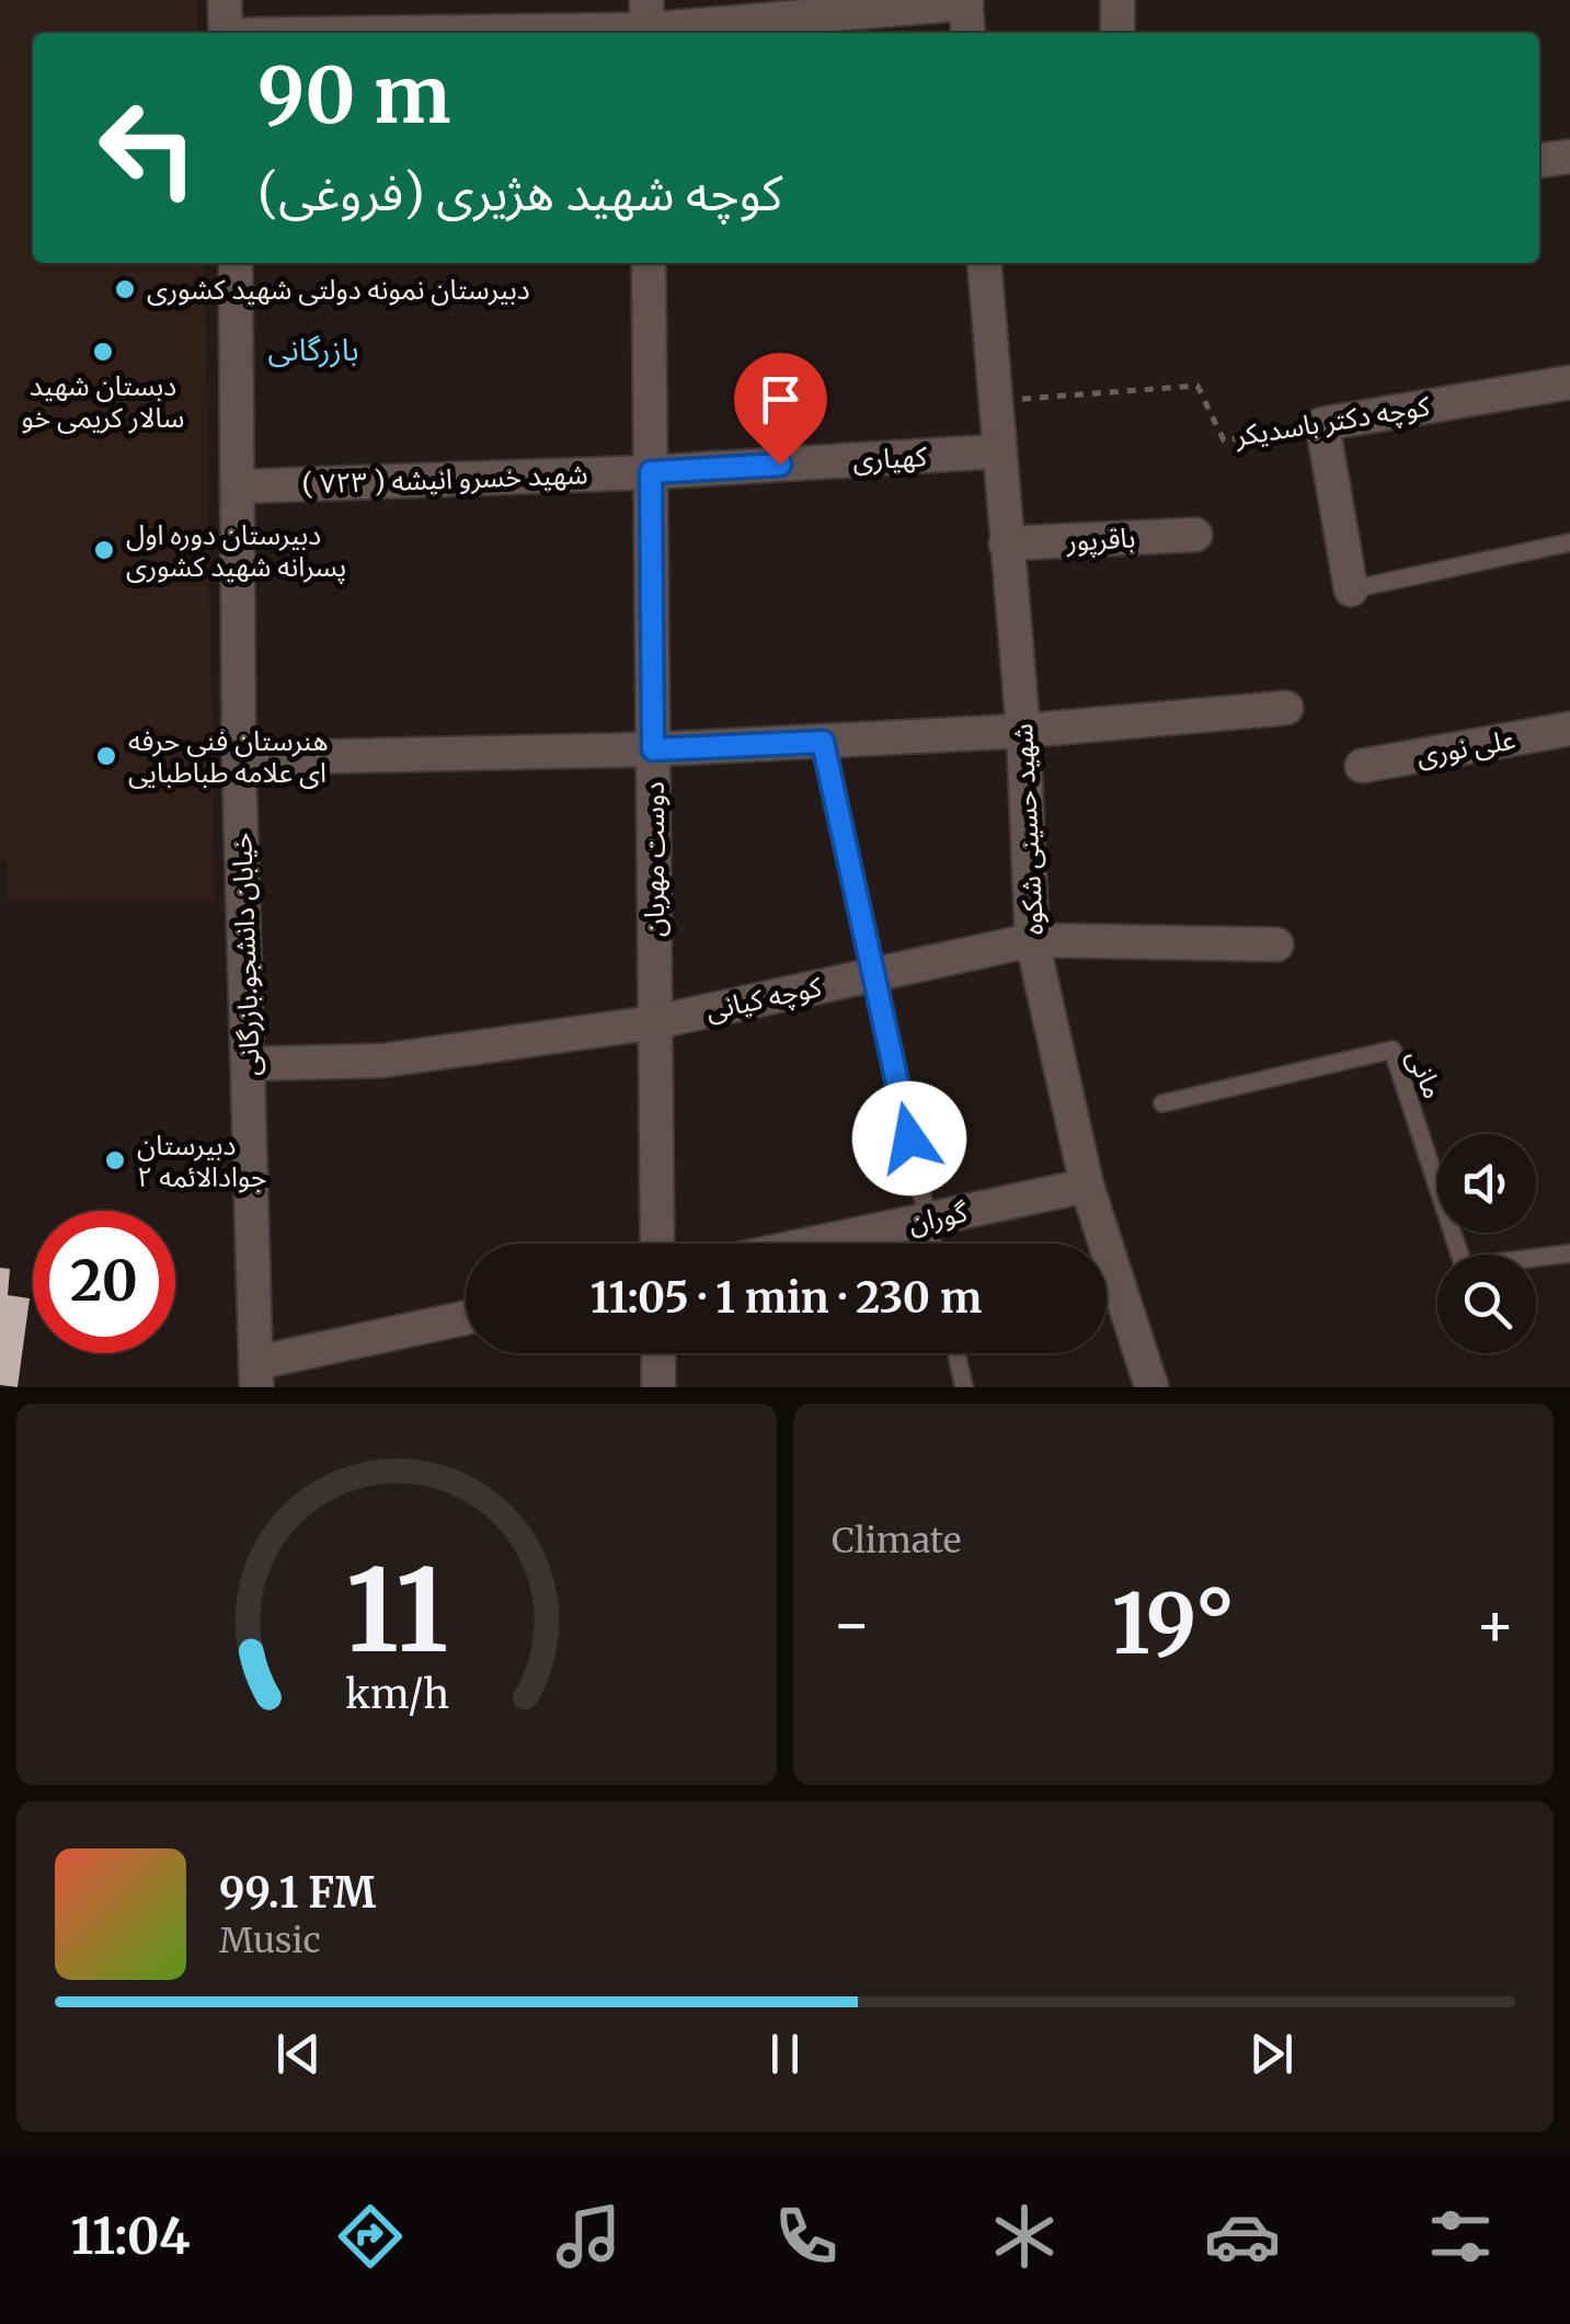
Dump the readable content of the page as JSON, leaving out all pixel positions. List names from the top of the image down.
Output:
{
  "streets": {
    "street": [
      "کوچه دکتر باسدیکر",
      "کهیاری",
      "شهید خسرو انیشه ( ۷۲۳ )",
      "باقرپور",
      "علی نوری",
      "شهید حسینی شکوه",
      "دوست مهربان",
      "خیابان دانشجو.بازرگانی",
      "کوچه کیانی",
      "گوران"
    ],
    "lane": ["مانی"]
  },
  "crossings": [
    ["کوچه دکتر باسدیکر", "شهید حسینی شکوه"],
    ["کهیاری", "شهید خسرو انیشه ( ۷۲۳ )"],
    ["کهیاری", "شهید حسینی شکوه"],
    ["کهیاری", "دوست مهربان"],
    ["شهید خسرو انیشه ( ۷۲۳ )", "دوست مهربان"],
    ["شهید خسرو انیشه ( ۷۲۳ )", "خیابان دانشجو.بازرگانی"],
    ["باقرپور", "شهید حسینی شکوه"],
    ["شهید حسینی شکوه", "کوچه کیانی"],
    ["شهید حسینی شکوه", "گوران"],
    ["دوست مهربان", "کوچه کیانی"],
    ["خیابان دانشجو.بازرگانی", "کوچه کیانی"]
  ],
  "districts": ["بازرگانی"],
  "places": [
    "دبیرستان نمونه دولتی شهید کشوری",
    "دبستان شهید سالار کریمی خو",
    "دبیرستان دوره اول پسرانه شهید کشوری",
    "هنرستان فنی حرفه ای علامه طباطبایی",
    "دبیرستان جوادالائمه ۲"
  ],
  "page": {
    "turn": ["90 m", "کوچه شهید هژیری (فروغی)"],
    "limit": "20",
    "trip": "11:05 · 1 min · 230 m",
    "tile": "Climate",
    "heat": ["−", "19°", "+"],
    "song": ["99.1 FM", "Music"],
    "tabs": "11:04",
    "gauge": ["11", "km/h"]
  }
}
